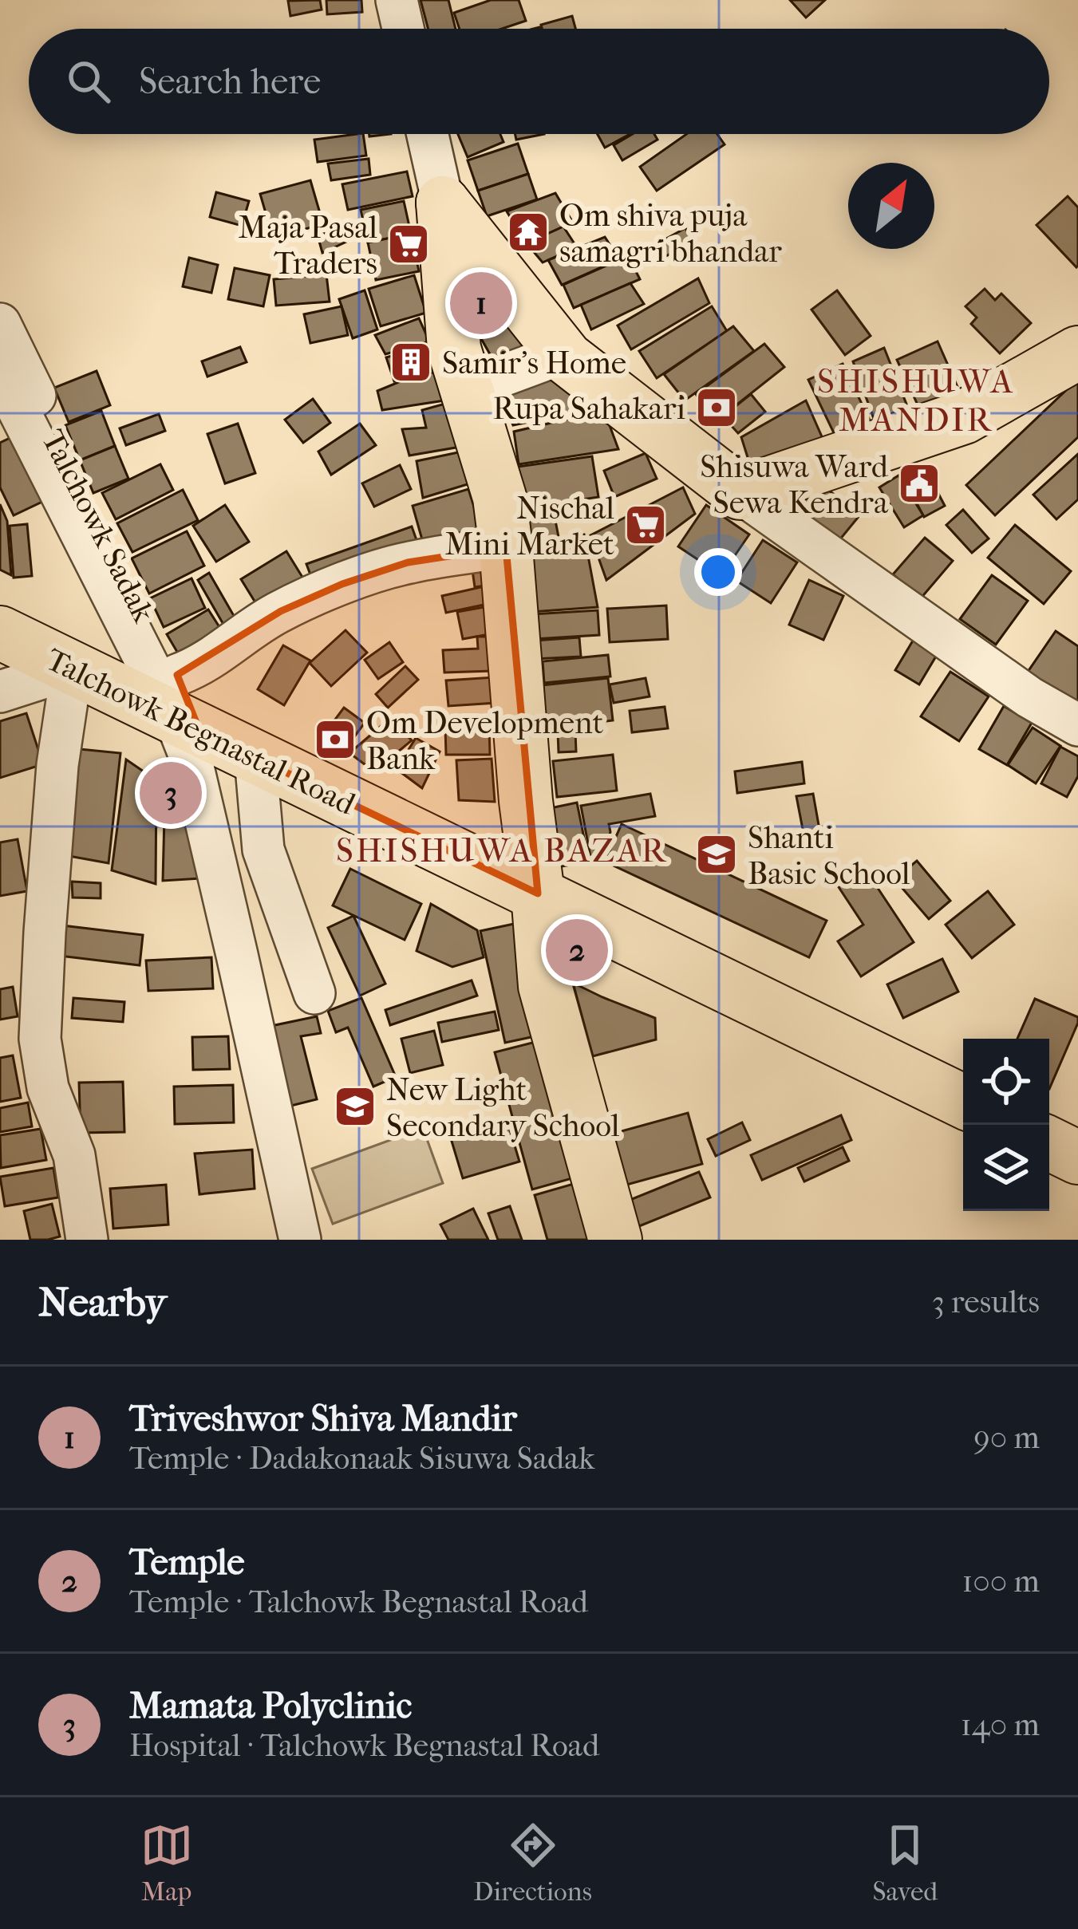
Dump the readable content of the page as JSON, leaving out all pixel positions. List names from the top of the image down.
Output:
{
  "streets": {
    "main road": ["Talchowk Begnastal Road"],
    "street": ["Talchowk Sadak"]
  },
  "crossings": [
    ["Talchowk Sadak", "Talchowk Begnastal Road"]
  ],
  "districts": ["SHISHUWA MANDIR", "SHISHUWA BAZAR"],
  "places": {
    "temple": ["Om shiva puja samagri bhandar"],
    "supermarket": ["Maja Pasal Traders", "Nischal Mini Market"],
    "building": ["Samir's Home"],
    "bank": ["Rupa Sahakari", "Om Development Bank"],
    "public building": ["Shisuwa Ward Sewa Kendra"],
    "school or university": ["Shanti Basic School", "New Light Secondary School"]
  },
  "north": "top right",
  "page": {
    "search": "Search here",
    "pins": ["1", "3", "2"],
    "heading": ["Nearby", "3 results"],
    "list": [
      {
        "mark": "1",
        "name": "Triveshwor Shiva Mandir",
        "note": "Temple · Dadakonaak Sisuwa Sadak",
        "value": "90 m"
      },
      {
        "mark": "2",
        "name": "Temple",
        "note": "Temple · Talchowk Begnastal Road",
        "value": "100 m"
      },
      {
        "mark": "3",
        "name": "Mamata Polyclinic",
        "note": "Hospital · Talchowk Begnastal Road",
        "value": "140 m"
      }
    ],
    "nav": ["Map", "Directions", "Saved"]
  }
}
